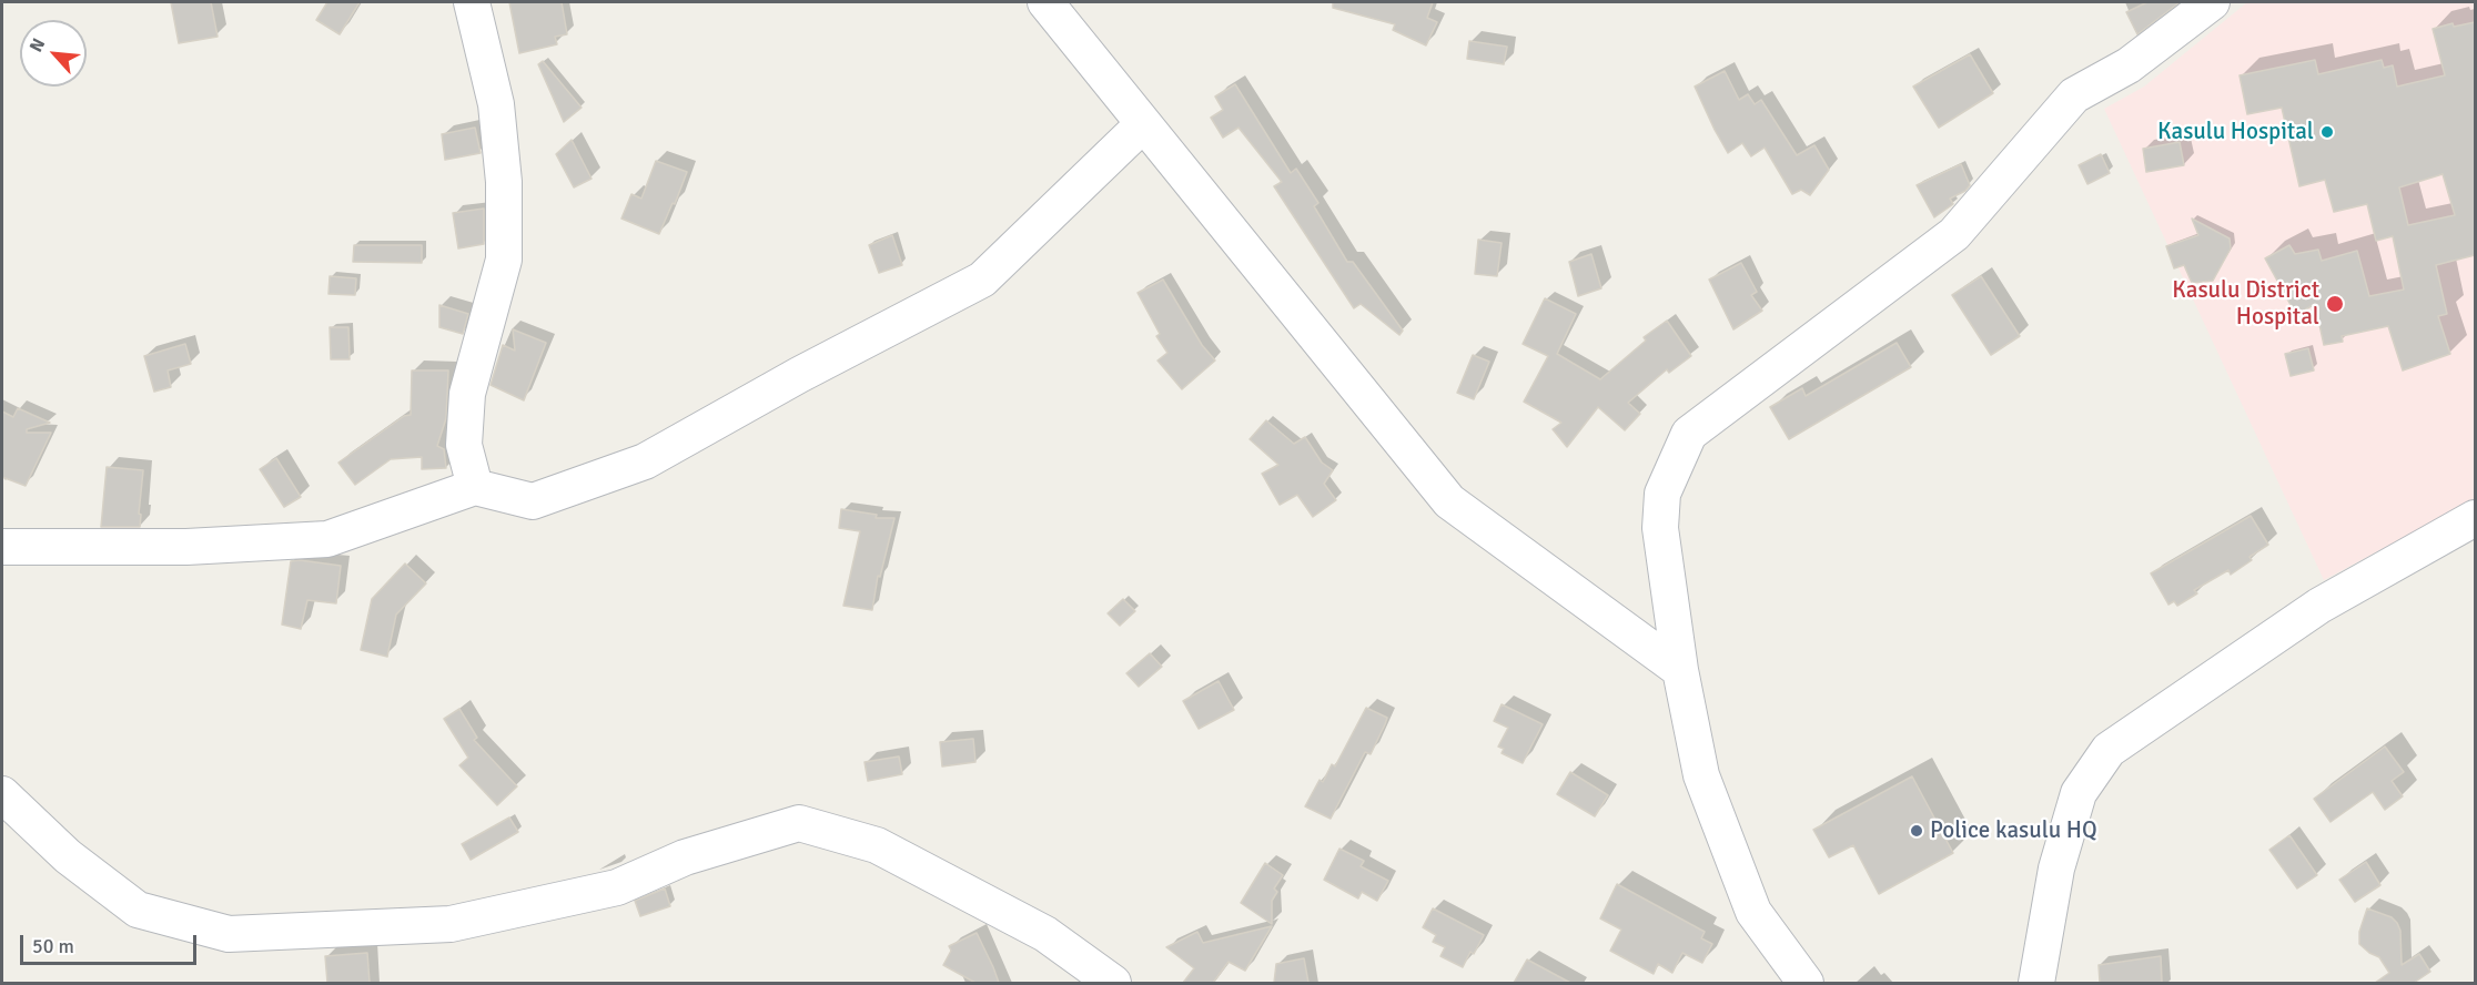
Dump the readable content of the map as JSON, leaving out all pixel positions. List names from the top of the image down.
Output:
{
  "places": ["Kasulu Hospital", "Kasulu District Hospital", "Police kasulu HQ"],
  "scale_bar": "50 m",
  "north": "top left"
}
